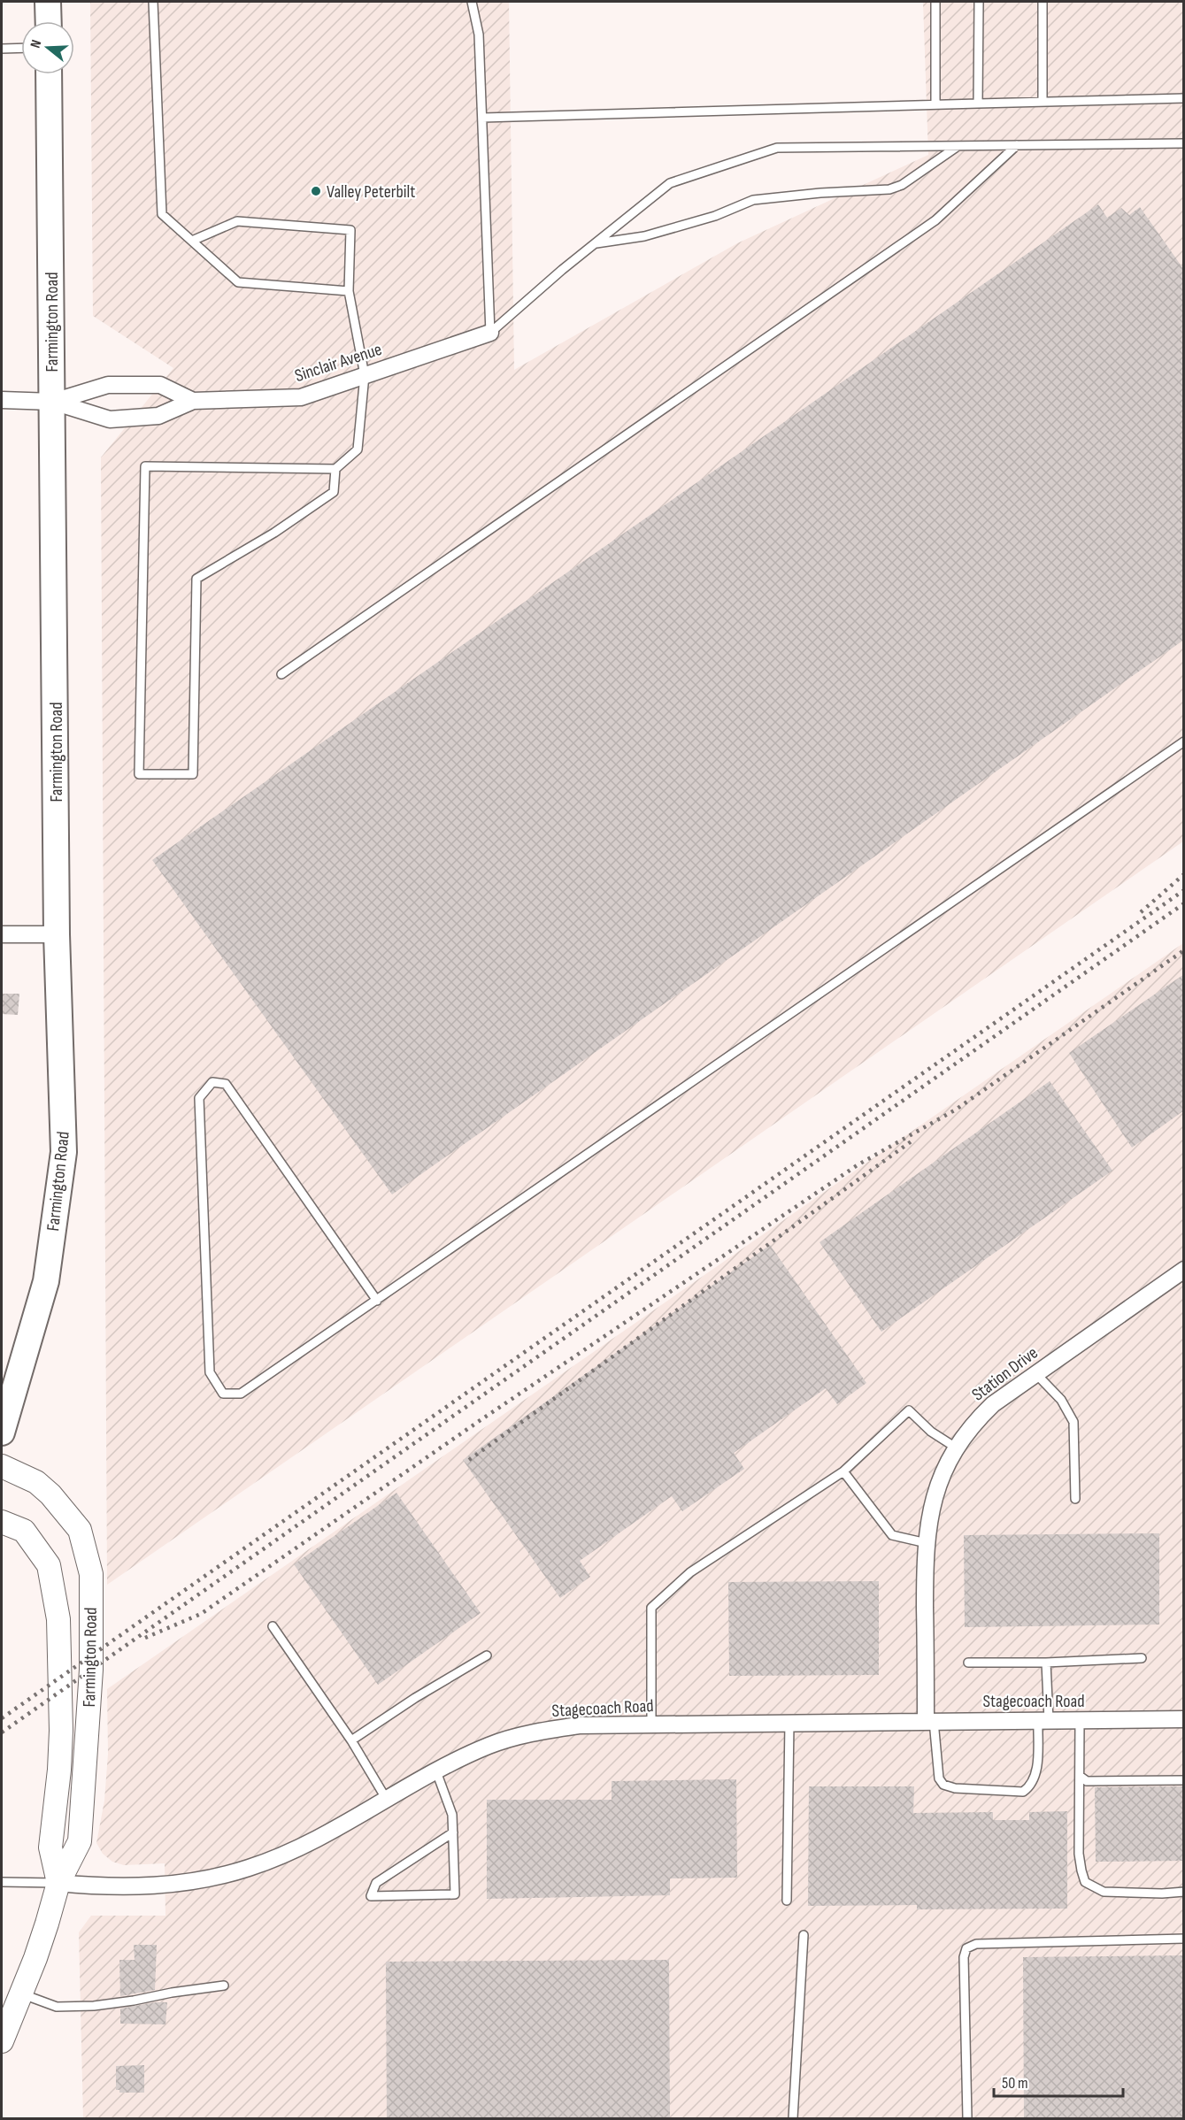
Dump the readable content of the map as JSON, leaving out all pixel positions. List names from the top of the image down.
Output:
{
  "streets": {
    "main road": ["Farmington Road"],
    "street": ["Sinclair Avenue", "Station Drive", "Stagecoach Road"]
  },
  "crossings": [
    ["Farmington Road", "Sinclair Avenue"],
    ["Farmington Road", "Stagecoach Road"],
    ["Station Drive", "Stagecoach Road"]
  ],
  "places": ["Valley Peterbilt"],
  "scale_bar": "50 m",
  "north": "left"
}
